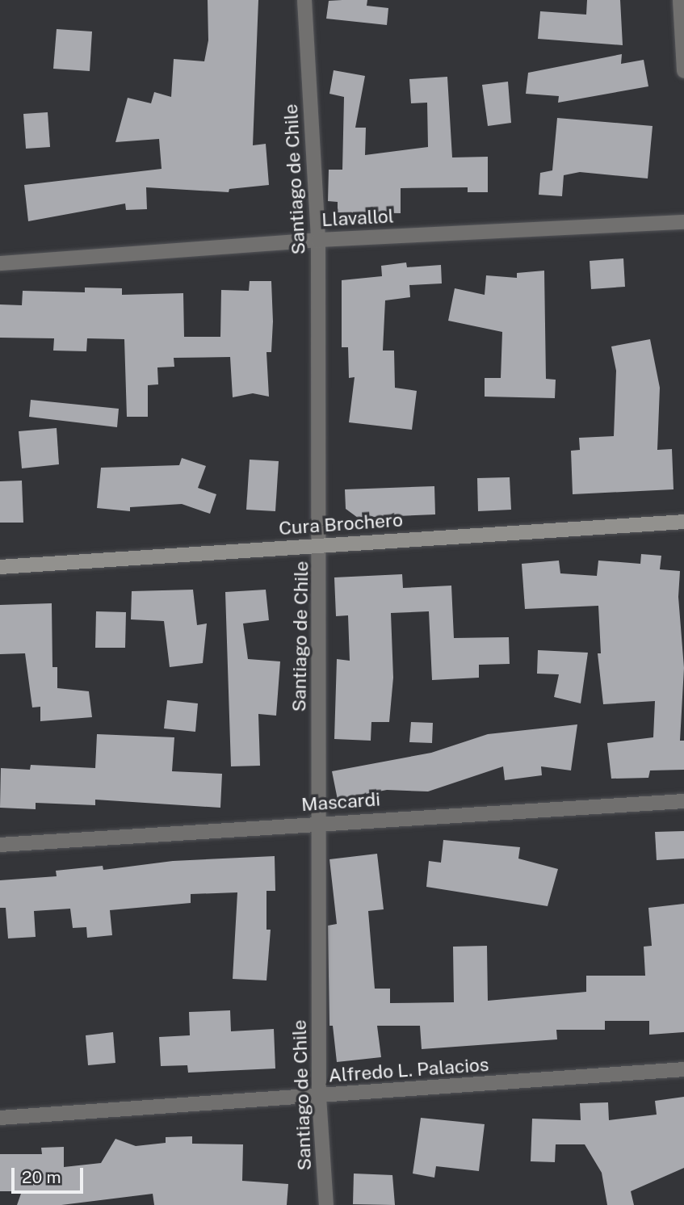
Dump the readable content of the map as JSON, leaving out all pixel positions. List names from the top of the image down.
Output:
{
  "streets": {
    "street": [
      "Santiago de Chile",
      "Llavallol",
      "Cura Brochero",
      "Mascardi",
      "Alfredo L. Palacios"
    ]
  },
  "crossings": [
    ["Santiago de Chile", "Llavallol"],
    ["Santiago de Chile", "Cura Brochero"],
    ["Santiago de Chile", "Mascardi"],
    ["Santiago de Chile", "Alfredo L. Palacios"]
  ],
  "scale_bar": "20 m"
}
